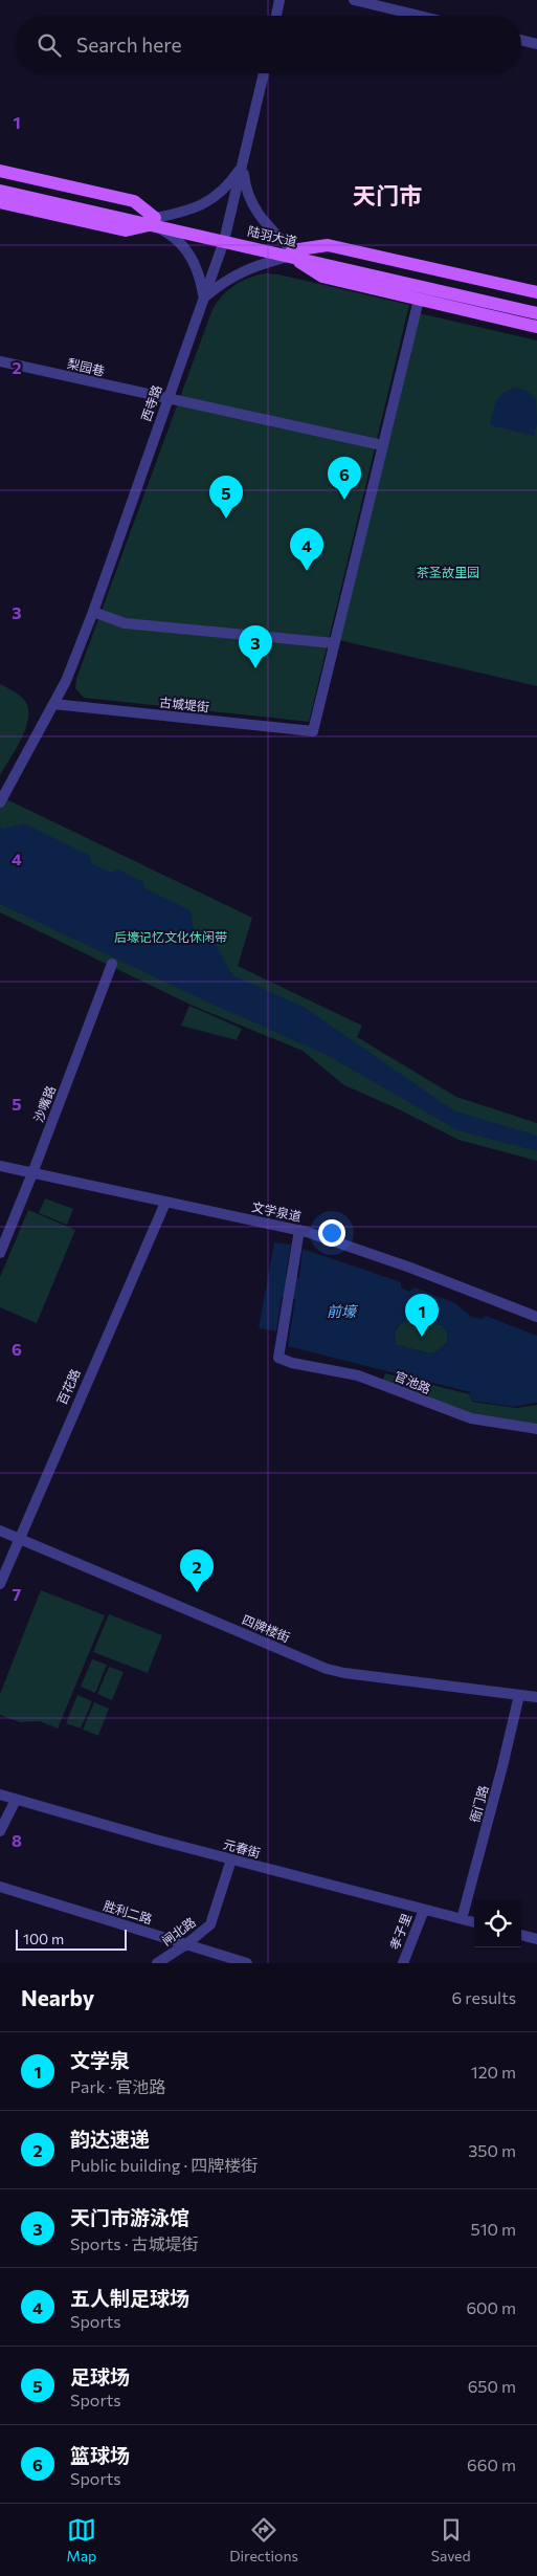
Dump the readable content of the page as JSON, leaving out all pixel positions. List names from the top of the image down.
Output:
{
  "streets": {
    "main road": ["陆羽大道"],
    "street": [
      "梨园巷",
      "西寺路",
      "古城堤街",
      "沙嘴路",
      "文学泉道",
      "官池路",
      "百花路",
      "四牌楼街",
      "衙门路",
      "元春街",
      "胜利二路",
      "闸北路",
      "孝子里"
    ]
  },
  "crossings": [
    ["陆羽大道", "西寺路"],
    ["梨园巷", "西寺路"],
    ["西寺路", "古城堤街"],
    ["沙嘴路", "文学泉道"],
    ["文学泉道", "官池路"],
    ["文学泉道", "百花路"],
    ["百花路", "四牌楼街"],
    ["四牌楼街", "衙门路"],
    ["衙门路", "元春街"],
    ["元春街", "闸北路"],
    ["元春街", "孝子里"],
    ["胜利二路", "闸北路"]
  ],
  "districts": ["天门市"],
  "water": ["前壕"],
  "parks": ["茶圣故里园", "后壕记忆文化休闲带"],
  "scale_bar": "100 m",
  "page": {
    "search": "Search here",
    "pins": [
      "6",
      "5",
      "4",
      "3",
      "1",
      "2"
    ],
    "scale": "100 m",
    "heading": ["Nearby", "6 results"],
    "list": [
      {
        "mark": "1",
        "name": "文学泉",
        "note": "Park · 官池路",
        "value": "120 m"
      },
      {
        "mark": "2",
        "name": "韵达速递",
        "note": "Public building · 四牌楼街",
        "value": "350 m"
      },
      {
        "mark": "3",
        "name": "天门市游泳馆",
        "note": "Sports · 古城堤街",
        "value": "510 m"
      },
      {
        "mark": "4",
        "name": "五人制足球场",
        "note": "Sports",
        "value": "600 m"
      },
      {
        "mark": "5",
        "name": "足球场",
        "note": "Sports",
        "value": "650 m"
      },
      {
        "mark": "6",
        "name": "篮球场",
        "note": "Sports",
        "value": "660 m"
      }
    ],
    "nav": ["Map", "Directions", "Saved"]
  },
  "grid": {
    "rows": [
      "1",
      "2",
      "3",
      "4",
      "5",
      "6",
      "7",
      "8"
    ]
  }
}
